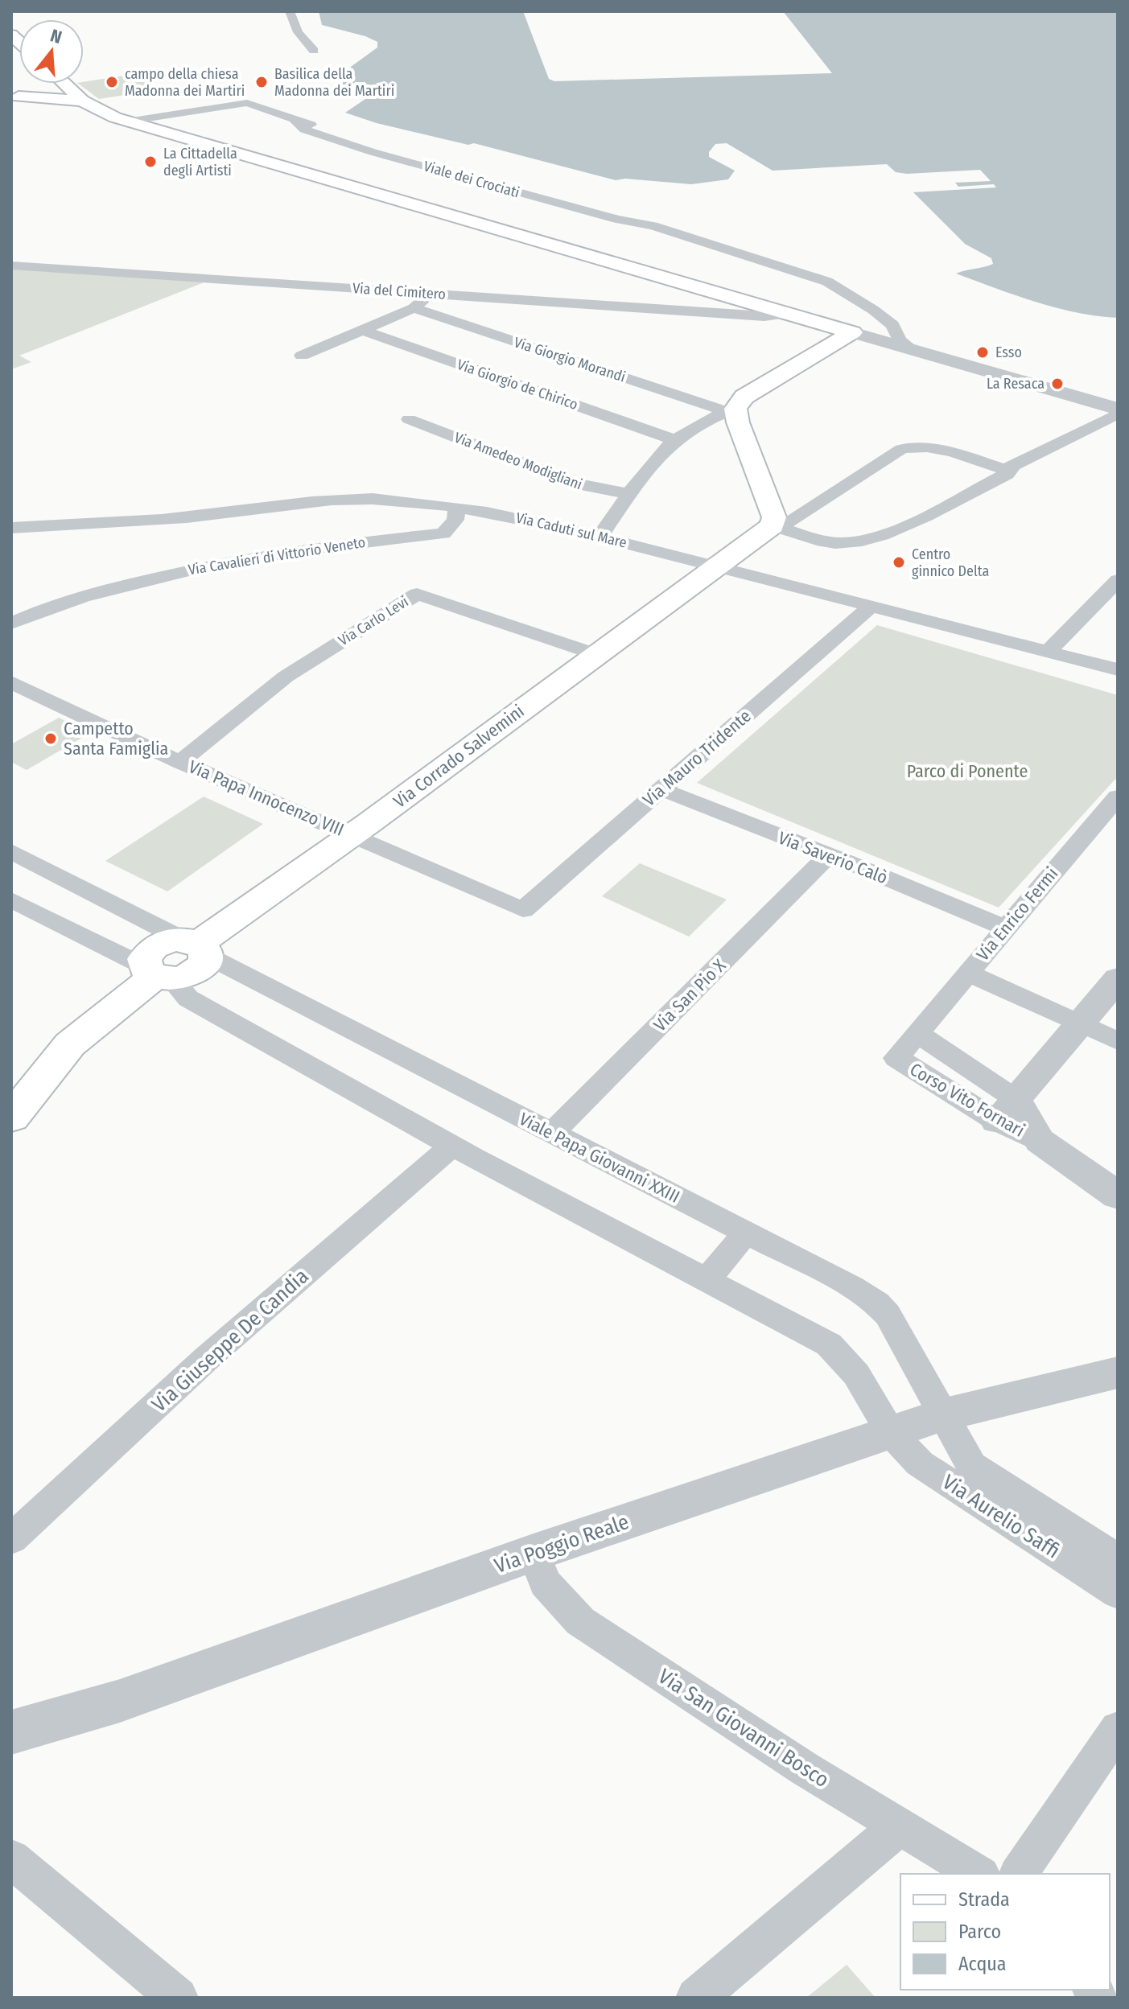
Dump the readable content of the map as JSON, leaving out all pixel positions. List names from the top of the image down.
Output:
{
  "streets": {
    "main road": ["Via Corrado Salvemini"],
    "street": [
      "Viale dei Crociati",
      "Via del Cimitero",
      "Via Giorgio Morandi",
      "Via Giorgio de Chirico",
      "Via Amedeo Modigliani",
      "Via Caduti sul Mare",
      "Via Cavalieri di Vittorio Veneto",
      "Via Carlo Levi",
      "Via Mauro Tridente",
      "Via Papa Innocenzo VIII",
      "Via Saverio Calò",
      "Via Enrico Fermi",
      "Via San Pio X",
      "Corso Vito Fornari",
      "Viale Papa Giovanni XXIII",
      "Via Giuseppe De Candia",
      "Via Aurelio Saffi",
      "Via Poggio Reale",
      "Via San Giovanni Bosco"
    ]
  },
  "crossings": [
    ["Via Caduti sul Mare", "Via Cavalieri di Vittorio Veneto"],
    ["Via Caduti sul Mare", "Via Corrado Salvemini"],
    ["Via Caduti sul Mare", "Via Mauro Tridente"],
    ["Via Carlo Levi", "Via Corrado Salvemini"],
    ["Via Carlo Levi", "Via Papa Innocenzo VIII"],
    ["Via Corrado Salvemini", "Via Papa Innocenzo VIII"],
    ["Via Corrado Salvemini", "Viale Papa Giovanni XXIII"],
    ["Via Mauro Tridente", "Via Papa Innocenzo VIII"],
    ["Via Mauro Tridente", "Via Saverio Calò"],
    ["Via Saverio Calò", "Via Enrico Fermi"],
    ["Via Saverio Calò", "Via San Pio X"],
    ["Via Enrico Fermi", "Corso Vito Fornari"],
    ["Via San Pio X", "Viale Papa Giovanni XXIII"],
    ["Viale Papa Giovanni XXIII", "Via Aurelio Saffi"],
    ["Viale Papa Giovanni XXIII", "Via Poggio Reale"],
    ["Via Aurelio Saffi", "Via Poggio Reale"],
    ["Via Poggio Reale", "Via San Giovanni Bosco"]
  ],
  "parks": ["Parco di Ponente"],
  "places": [
    "campo della chiesa Madonna dei Martiri",
    "Basilica della Madonna dei Martiri",
    "La Cittadella degli Artisti",
    "Esso",
    "La Resaca",
    "Centro ginnico Delta",
    "Campetto Santa Famiglia"
  ],
  "legend": ["Strada", "Parco", "Acqua"],
  "north": "top"
}
